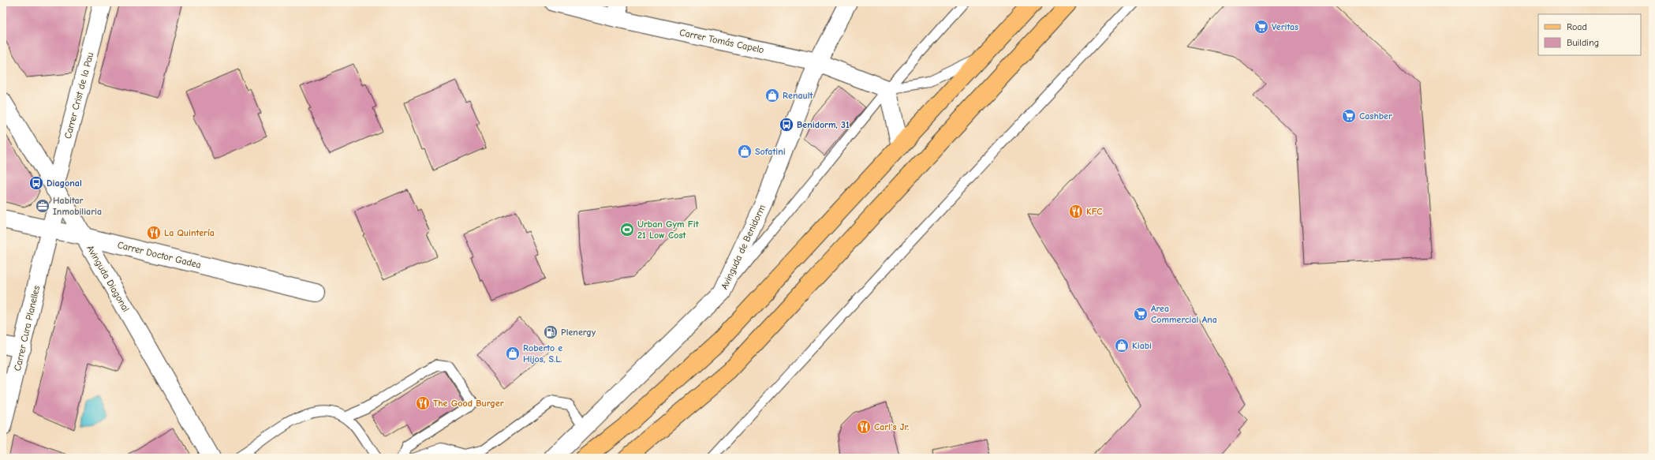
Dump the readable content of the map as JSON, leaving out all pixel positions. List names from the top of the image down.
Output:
{
  "streets": {
    "street": [
      "Carrer Tomás Capelo",
      "Carrer Crist de la Pau",
      "Avinguda de Benidorm",
      "Carrer Doctor Gadea",
      "Avinguda Diagonal",
      "Carrer Cura Planelles"
    ]
  },
  "crossings": [
    ["Carrer Tomás Capelo", "Avinguda de Benidorm"],
    ["Carrer Crist de la Pau", "Carrer Doctor Gadea"],
    ["Carrer Crist de la Pau", "Avinguda Diagonal"],
    ["Carrer Crist de la Pau", "Carrer Cura Planelles"],
    ["Carrer Doctor Gadea", "Avinguda Diagonal"],
    ["Carrer Doctor Gadea", "Carrer Cura Planelles"]
  ],
  "places": {
    "supermarket": ["Veritas", "Cashber", "Area Commercial Ana"],
    "shop": [
      "Renault",
      "Sofatini",
      "Kiabi",
      "Roberto e Hijos, S.L."
    ],
    "bus stop": ["Benidorm, 31", "Diagonal"],
    "office": ["Habitar Inmobiliaria"],
    "restaurant": [
      "KFC",
      "La Quintería",
      "The Good Burger",
      "Carl's Jr."
    ],
    "sports": ["Urban Gym Fit 21 Low Cost"],
    "fuel station": ["Plenergy"]
  },
  "legend": ["Road", "Building"]
}
